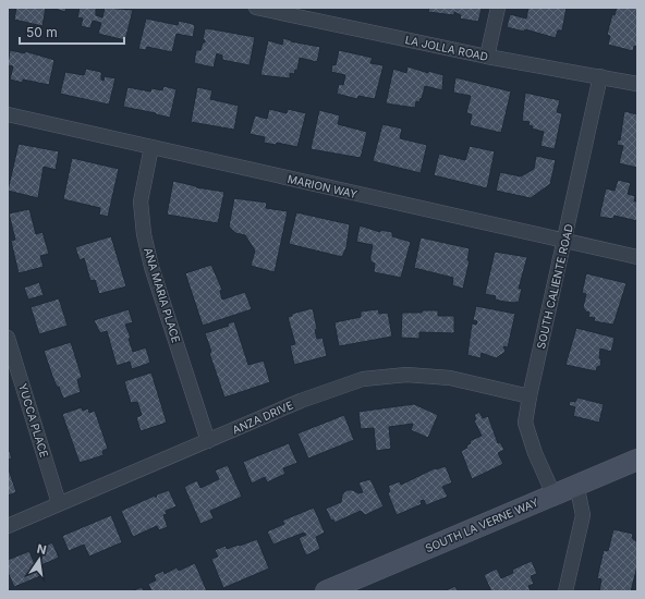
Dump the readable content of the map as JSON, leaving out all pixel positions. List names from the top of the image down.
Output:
{
  "streets": {
    "street": [
      "LA JOLLA ROAD",
      "MARION WAY",
      "SOUTH CALIENTE ROAD",
      "ANA MARIA PLACE",
      "ANZA DRIVE",
      "YUCCA PLACE",
      "SOUTH LA VERNE WAY"
    ]
  },
  "crossings": [
    ["LA JOLLA ROAD", "SOUTH CALIENTE ROAD"],
    ["MARION WAY", "SOUTH CALIENTE ROAD"],
    ["MARION WAY", "ANA MARIA PLACE"],
    ["SOUTH CALIENTE ROAD", "ANZA DRIVE"],
    ["SOUTH CALIENTE ROAD", "SOUTH LA VERNE WAY"],
    ["ANA MARIA PLACE", "ANZA DRIVE"],
    ["ANZA DRIVE", "YUCCA PLACE"]
  ],
  "scale_bar": "50 m",
  "north": "top"
}
